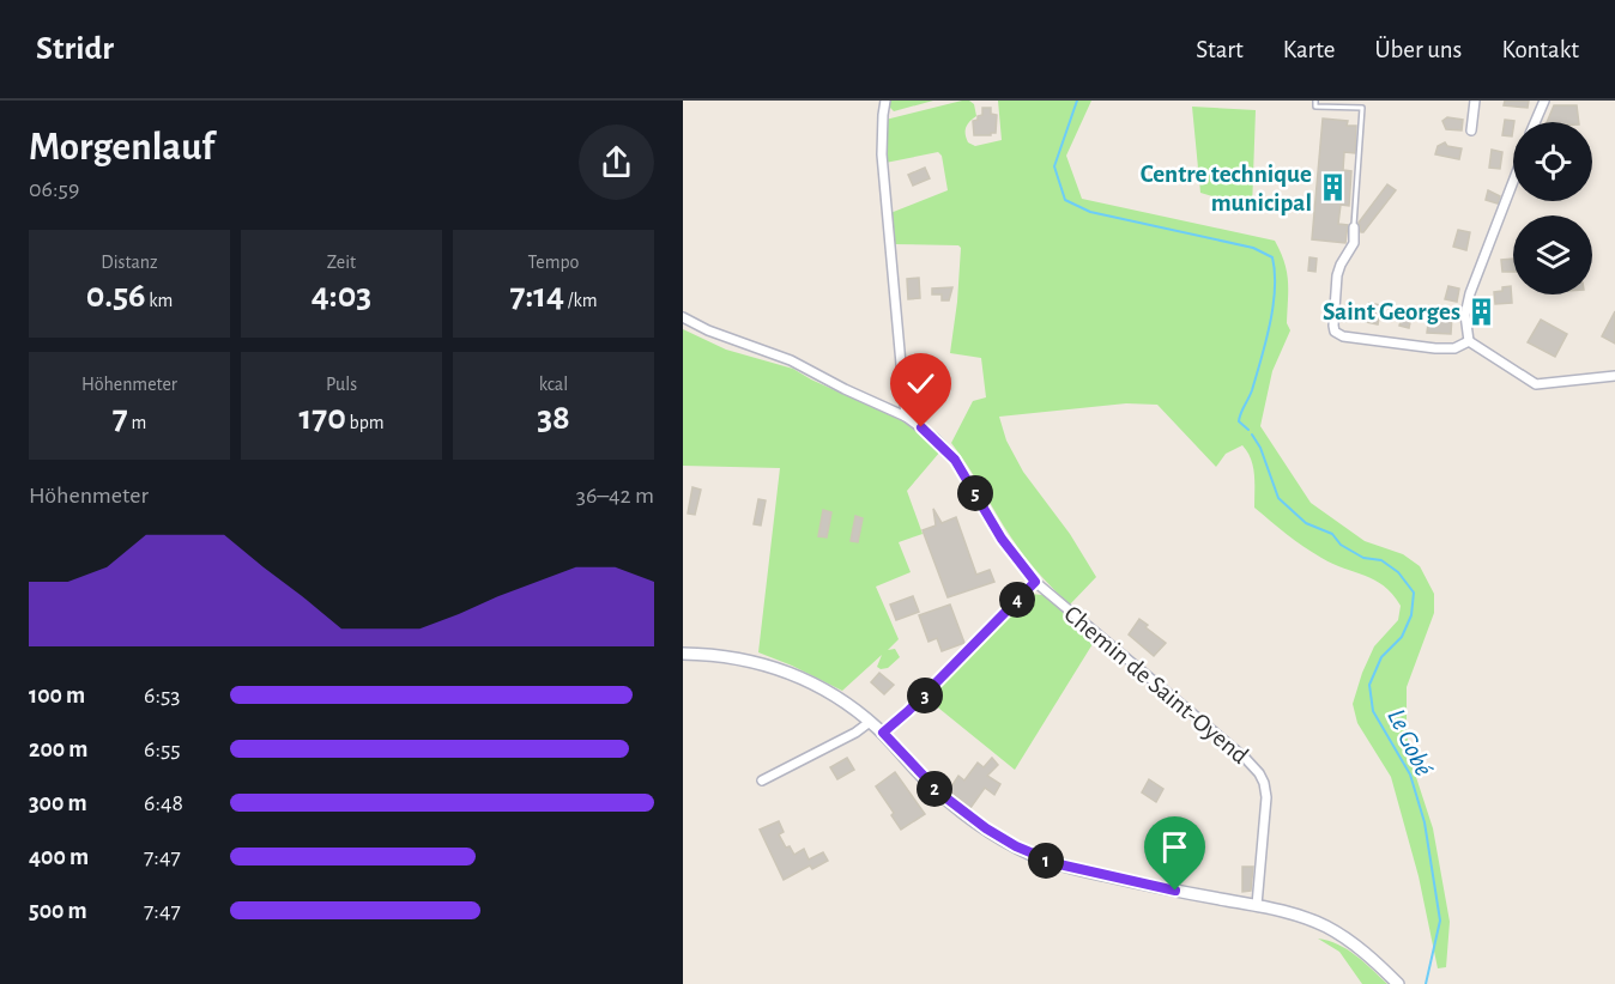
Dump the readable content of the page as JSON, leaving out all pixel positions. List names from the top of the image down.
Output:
{
  "streets": {
    "street": ["Chemin de Saint-Oyend"]
  },
  "water": ["Le Gobé"],
  "places": {
    "building": ["Centre technique municipal", "Saint Georges"]
  },
  "page": {
    "header": "Stridr",
    "nav": [
      "Start",
      "Karte",
      "Über uns",
      "Kontakt"
    ],
    "heading": ["Morgenlauf", "06:59"],
    "stats": [
      ["Distanz", "0.56 km"],
      ["Zeit", "4:03"],
      ["Tempo", "7:14 /km"],
      ["Höhenmeter", "7 m"],
      ["Puls", "170 bpm"],
      ["kcal", "38"]
    ],
    "chart": ["Höhenmeter", "36–42 m"],
    "pins": [
      "5",
      "4",
      "3",
      "2",
      "1"
    ],
    "list": [
      {
        "name": "100 m",
        "note": "6:53"
      },
      {
        "name": "200 m",
        "note": "6:55"
      },
      {
        "name": "300 m",
        "note": "6:48"
      },
      {
        "name": "400 m",
        "note": "7:47"
      },
      {
        "name": "500 m",
        "note": "7:47"
      }
    ]
  }
}
